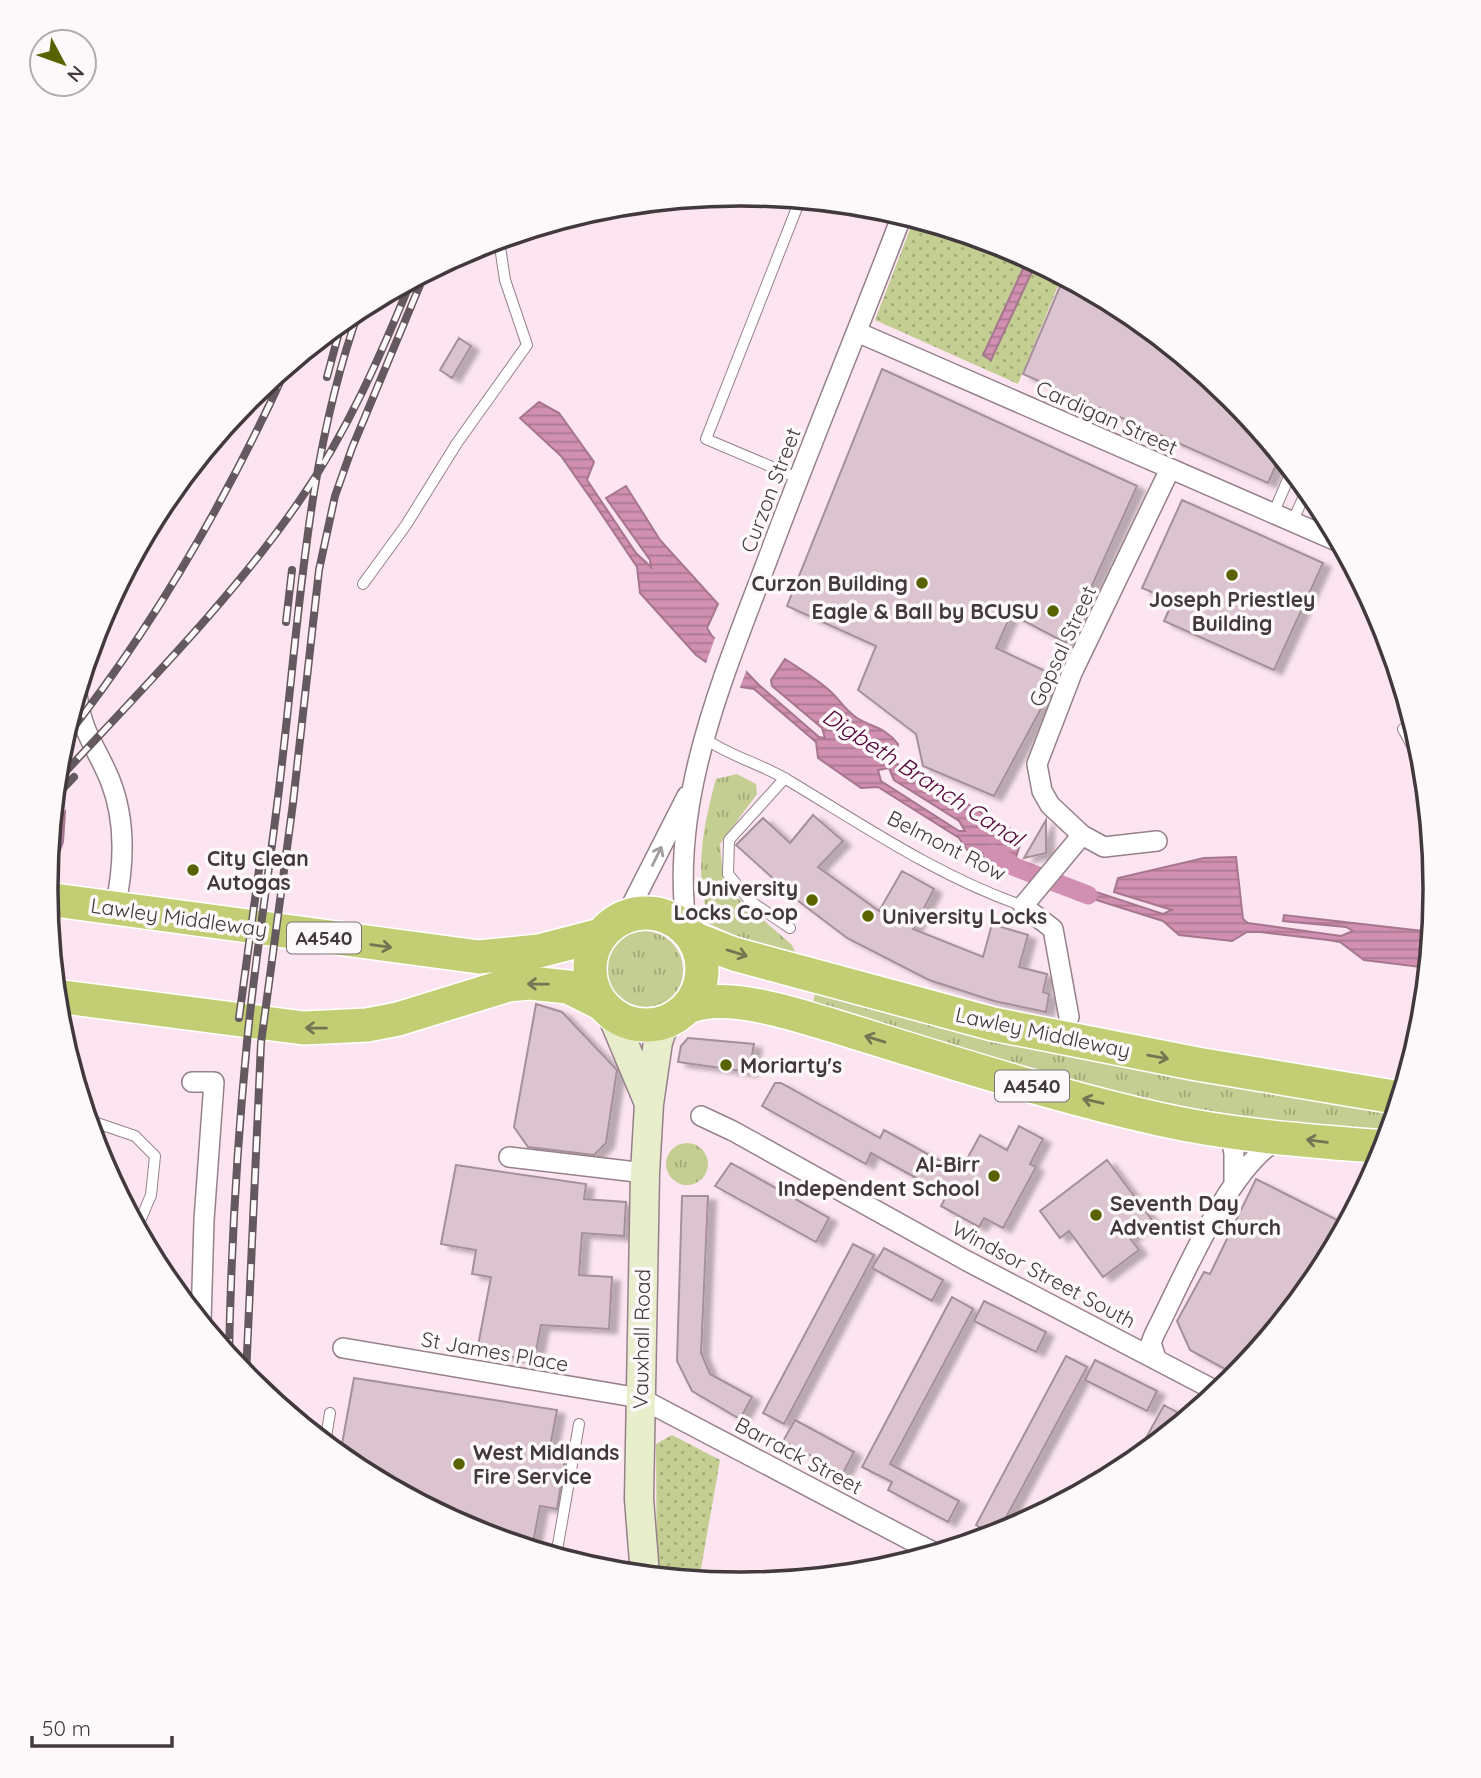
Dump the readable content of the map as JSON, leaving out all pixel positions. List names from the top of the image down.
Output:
{
  "streets": {
    "highway": ["Lawley Middleway", "A4540"],
    "main road": ["Vauxhall Road"],
    "street": [
      "Cardigan Street",
      "Curzon Street",
      "Gopsal Street",
      "Belmont Row",
      "Windsor Street South",
      "St James Place",
      "Barrack Street"
    ]
  },
  "crossings": [
    ["Cardigan Street", "Curzon Street"],
    ["Cardigan Street", "Gopsal Street"],
    ["Curzon Street", "Belmont Row"],
    ["Curzon Street", "Lawley Middleway"],
    ["Curzon Street", "A4540"],
    ["Curzon Street", "Vauxhall Road"],
    ["Gopsal Street", "Belmont Row"],
    ["Lawley Middleway", "A4540"],
    ["Lawley Middleway", "Vauxhall Road"],
    ["A4540", "Vauxhall Road"],
    ["Vauxhall Road", "St James Place"],
    ["Vauxhall Road", "Barrack Street"],
    ["St James Place", "Barrack Street"]
  ],
  "water": ["Digbeth Branch Canal"],
  "places": [
    "Joseph Priestley Building",
    "Curzon Building",
    "Eagle & Ball by BCUSU",
    "City Clean Autogas",
    "University Locks Co-op",
    "University Locks",
    "Moriarty's",
    "Al-Birr Independent School",
    "Seventh Day Adventist Church",
    "West Midlands Fire Service"
  ],
  "scale_bar": "50 m",
  "north": "bottom right"
}
